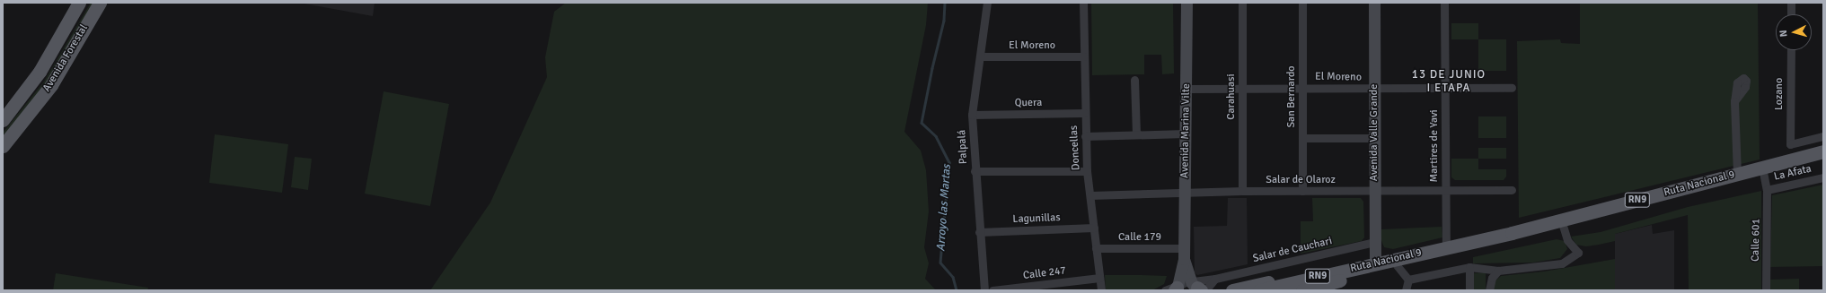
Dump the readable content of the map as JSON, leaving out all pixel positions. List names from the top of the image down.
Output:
{
  "streets": {
    "main road": ["Avenida Forestal", "Ruta Nacional 9", "RN9"],
    "street": [
      "El Moreno",
      "Lozano",
      "Carahuasi",
      "San Bernardo",
      "Quera",
      "Avenida Marina Vilte",
      "Avenida Valle Grande",
      "Martires de Yavi",
      "Palpalá",
      "Doncellas",
      "La Afata",
      "Salar de Olaroz",
      "Lagunillas",
      "Calle 179",
      "Calle 601",
      "Salar de Cauchari",
      "Calle 247"
    ]
  },
  "crossings": [
    ["El Moreno", "Carahuasi"],
    ["El Moreno", "San Bernardo"],
    ["El Moreno", "Avenida Marina Vilte"],
    ["El Moreno", "Avenida Valle Grande"],
    ["El Moreno", "Martires de Yavi"],
    ["El Moreno", "Palpalá"],
    ["El Moreno", "Doncellas"],
    ["Carahuasi", "Salar de Olaroz"],
    ["San Bernardo", "Salar de Olaroz"],
    ["Quera", "Palpalá"],
    ["Quera", "Doncellas"],
    ["Avenida Marina Vilte", "Salar de Olaroz"],
    ["Avenida Marina Vilte", "Calle 179"],
    ["Avenida Marina Vilte", "Salar de Cauchari"],
    ["Avenida Valle Grande", "Salar de Olaroz"],
    ["Avenida Valle Grande", "Ruta Nacional 9"],
    ["Avenida Valle Grande", "Salar de Cauchari"],
    ["Martires de Yavi", "Salar de Olaroz"],
    ["Martires de Yavi", "Ruta Nacional 9"],
    ["Palpalá", "Lagunillas"],
    ["Doncellas", "Salar de Olaroz"],
    ["Doncellas", "Lagunillas"],
    ["Doncellas", "Calle 179"],
    ["Doncellas", "Calle 247"],
    ["La Afata", "Calle 601"],
    ["Ruta Nacional 9", "Calle 601"]
  ],
  "districts": ["13 DE JUNIO I ETAPA"],
  "water": ["Arroyo las Martas"],
  "north": "left"
}
